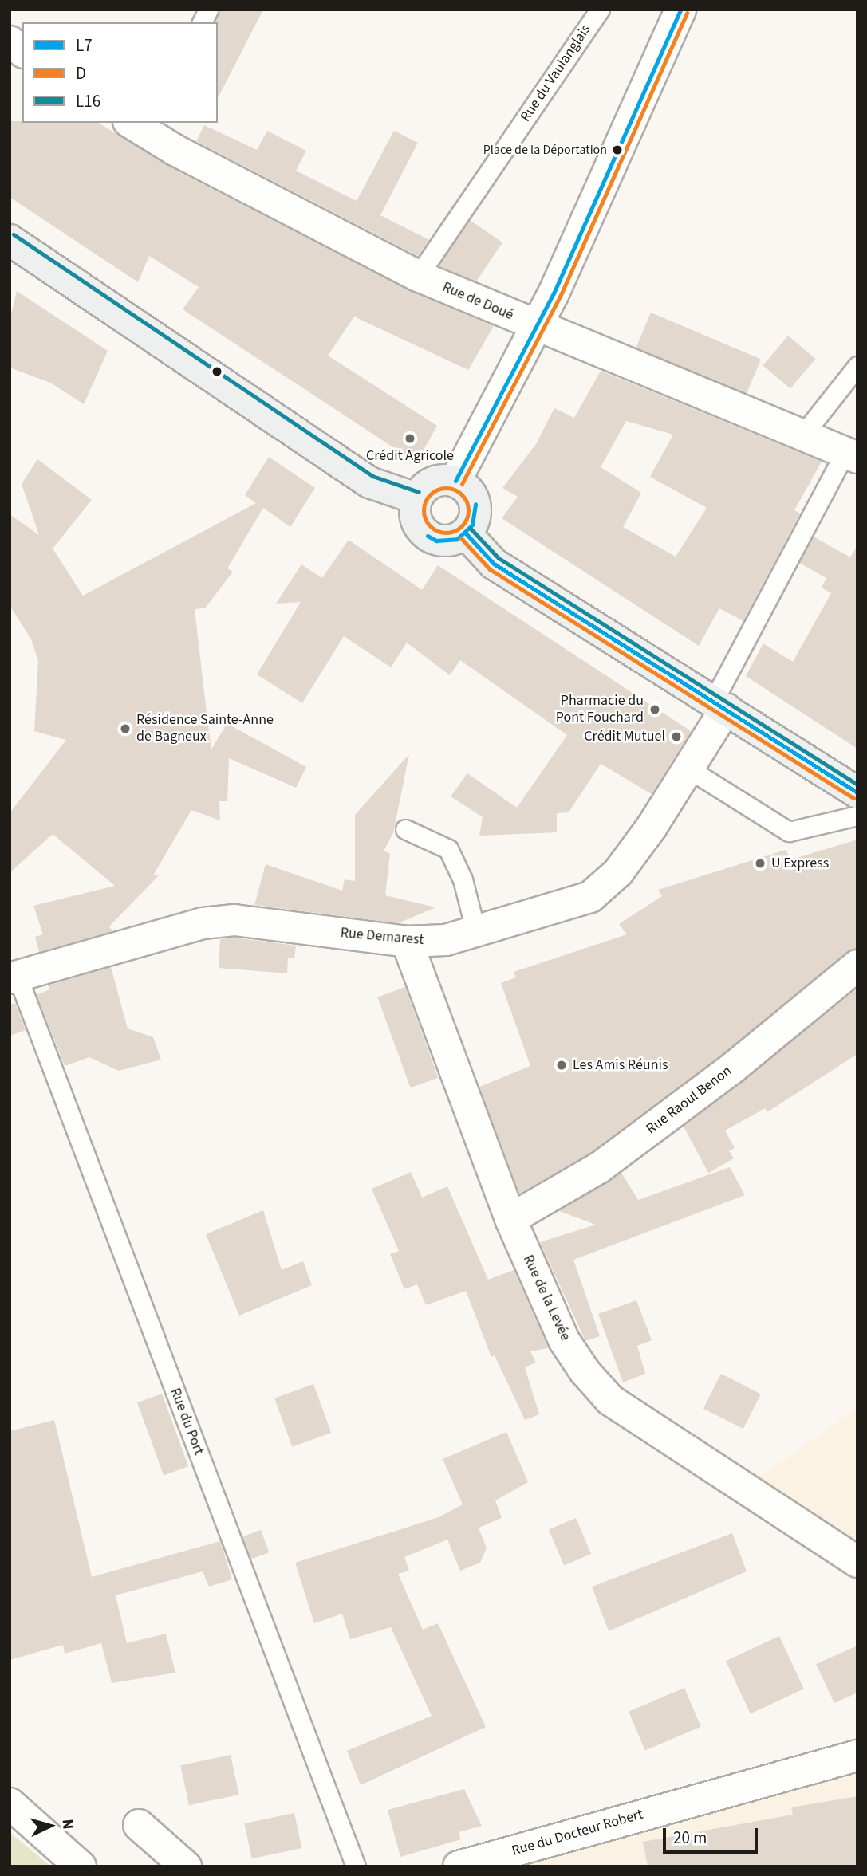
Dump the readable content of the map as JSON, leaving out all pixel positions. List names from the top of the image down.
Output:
{
  "streets": {
    "street": [
      "Rue de Doué",
      "Rue Demarest",
      "Rue Raoul Benon",
      "Rue de la Levée",
      "Rue du Docteur Robert"
    ],
    "lane": ["Rue du Vaulanglais", "Rue du Port"]
  },
  "crossings": [
    ["Rue du Vaulanglais", "Rue de Doué"],
    ["Rue Demarest", "Rue de la Levée"],
    ["Rue Demarest", "Rue du Port"],
    ["Rue Raoul Benon", "Rue de la Levée"]
  ],
  "places": [
    "Place de la Déportation",
    "Crédit Agricole",
    "Pharmacie du Pont Fouchard",
    "Résidence Sainte-Anne de Bagneux",
    "Crédit Mutuel",
    "U Express",
    "Les Amis Réunis"
  ],
  "lines": ["transit line L7", "transit line D", "transit line L16"],
  "legend": ["L7", "D", "L16"],
  "scale_bar": "20 m",
  "north": "right"
}
